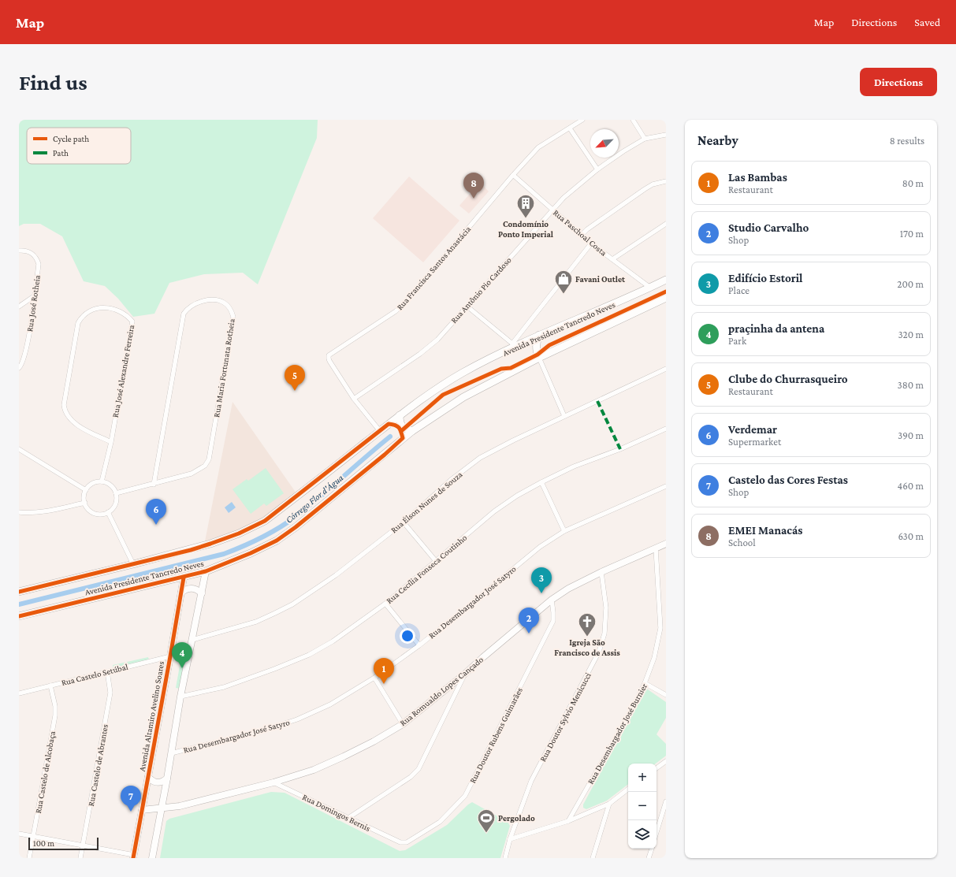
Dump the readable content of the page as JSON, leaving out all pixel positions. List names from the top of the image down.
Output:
{
  "streets": {
    "main road": ["Avenida Presidente Tancredo Neves"],
    "street": [
      "Rua Paschoal Costa",
      "Rua Francisca Santos Anastácia",
      "Rua Antônio Pio Cardoso",
      "Rua José Rotheia",
      "Rua Maria Fortunata Rotheia",
      "Rua José Alexandre Ferreira",
      "Rua Élson Nunes de Souza",
      "Rua Cecília Fonseca Coutinho",
      "Rua Desembargador José Satyro",
      "Rua Castelo Setúbal",
      "Rua Romualdo Lopes Cançado",
      "Avenida Altamiro Avelino Soares",
      "Rua Doutor Sylvio Menicucci",
      "Rua Desembargador José Burnier",
      "Rua Doutor Rubens Guimarães",
      "Rua Castelo de Abrantes",
      "Rua Castelo de Alcobaça",
      "Rua Domingos Bernis"
    ]
  },
  "crossings": [
    ["Rua Paschoal Costa", "Rua Francisca Santos Anastácia"],
    ["Rua Paschoal Costa", "Rua Antônio Pio Cardoso"],
    ["Rua Paschoal Costa", "Avenida Presidente Tancredo Neves"],
    ["Rua Francisca Santos Anastácia", "Rua Antônio Pio Cardoso"],
    ["Avenida Presidente Tancredo Neves", "Avenida Altamiro Avelino Soares"],
    ["Rua Maria Fortunata Rotheia", "Rua José Alexandre Ferreira"],
    ["Rua Castelo Setúbal", "Avenida Altamiro Avelino Soares"],
    ["Rua Castelo Setúbal", "Rua Castelo de Abrantes"],
    ["Rua Castelo Setúbal", "Rua Castelo de Alcobaça"],
    ["Rua Romualdo Lopes Cançado", "Avenida Altamiro Avelino Soares"],
    ["Rua Romualdo Lopes Cançado", "Rua Doutor Sylvio Menicucci"],
    ["Rua Romualdo Lopes Cançado", "Rua Desembargador José Burnier"],
    ["Rua Romualdo Lopes Cançado", "Rua Doutor Rubens Guimarães"],
    ["Rua Romualdo Lopes Cançado", "Rua Domingos Bernis"],
    ["Rua Doutor Rubens Guimarães", "Rua Domingos Bernis"]
  ],
  "water": ["Córrego Flor d'Água"],
  "places": {
    "building": ["Condomínio Ponto Imperial"],
    "shop": ["Favani Outlet"],
    "church": ["Igreja São Francisco de Assis"],
    "sports": ["Pergolado"]
  },
  "legend": ["Cycle path", "Path"],
  "scale_bar": "100 m",
  "north": "bottom left",
  "page": {
    "header": "Map",
    "nav": ["Map", "Directions", "Saved"],
    "buttons": "Directions",
    "title": "Find us",
    "heading": ["Nearby", "8 results"],
    "list": [
      {
        "mark": "1",
        "name": "Las Bambas",
        "note": "Restaurant",
        "value": "80 m"
      },
      {
        "mark": "2",
        "name": "Studio Carvalho",
        "note": "Shop",
        "value": "170 m"
      },
      {
        "mark": "3",
        "name": "Edifício Estoril",
        "note": "Place",
        "value": "200 m"
      },
      {
        "mark": "4",
        "name": "praçinha da antena",
        "note": "Park",
        "value": "320 m"
      },
      {
        "mark": "5",
        "name": "Clube do Churrasqueiro",
        "note": "Restaurant",
        "value": "380 m"
      },
      {
        "mark": "6",
        "name": "Verdemar",
        "note": "Supermarket",
        "value": "390 m"
      },
      {
        "mark": "7",
        "name": "Castelo das Cores Festas",
        "note": "Shop",
        "value": "460 m"
      },
      {
        "mark": "8",
        "name": "EMEI Manacás",
        "note": "School",
        "value": "630 m"
      }
    ],
    "pins": [
      "8",
      "5",
      "6",
      "3",
      "2",
      "4",
      "1",
      "7"
    ],
    "map_buttons": ["+", "−"],
    "scale": "100 m"
  }
}
